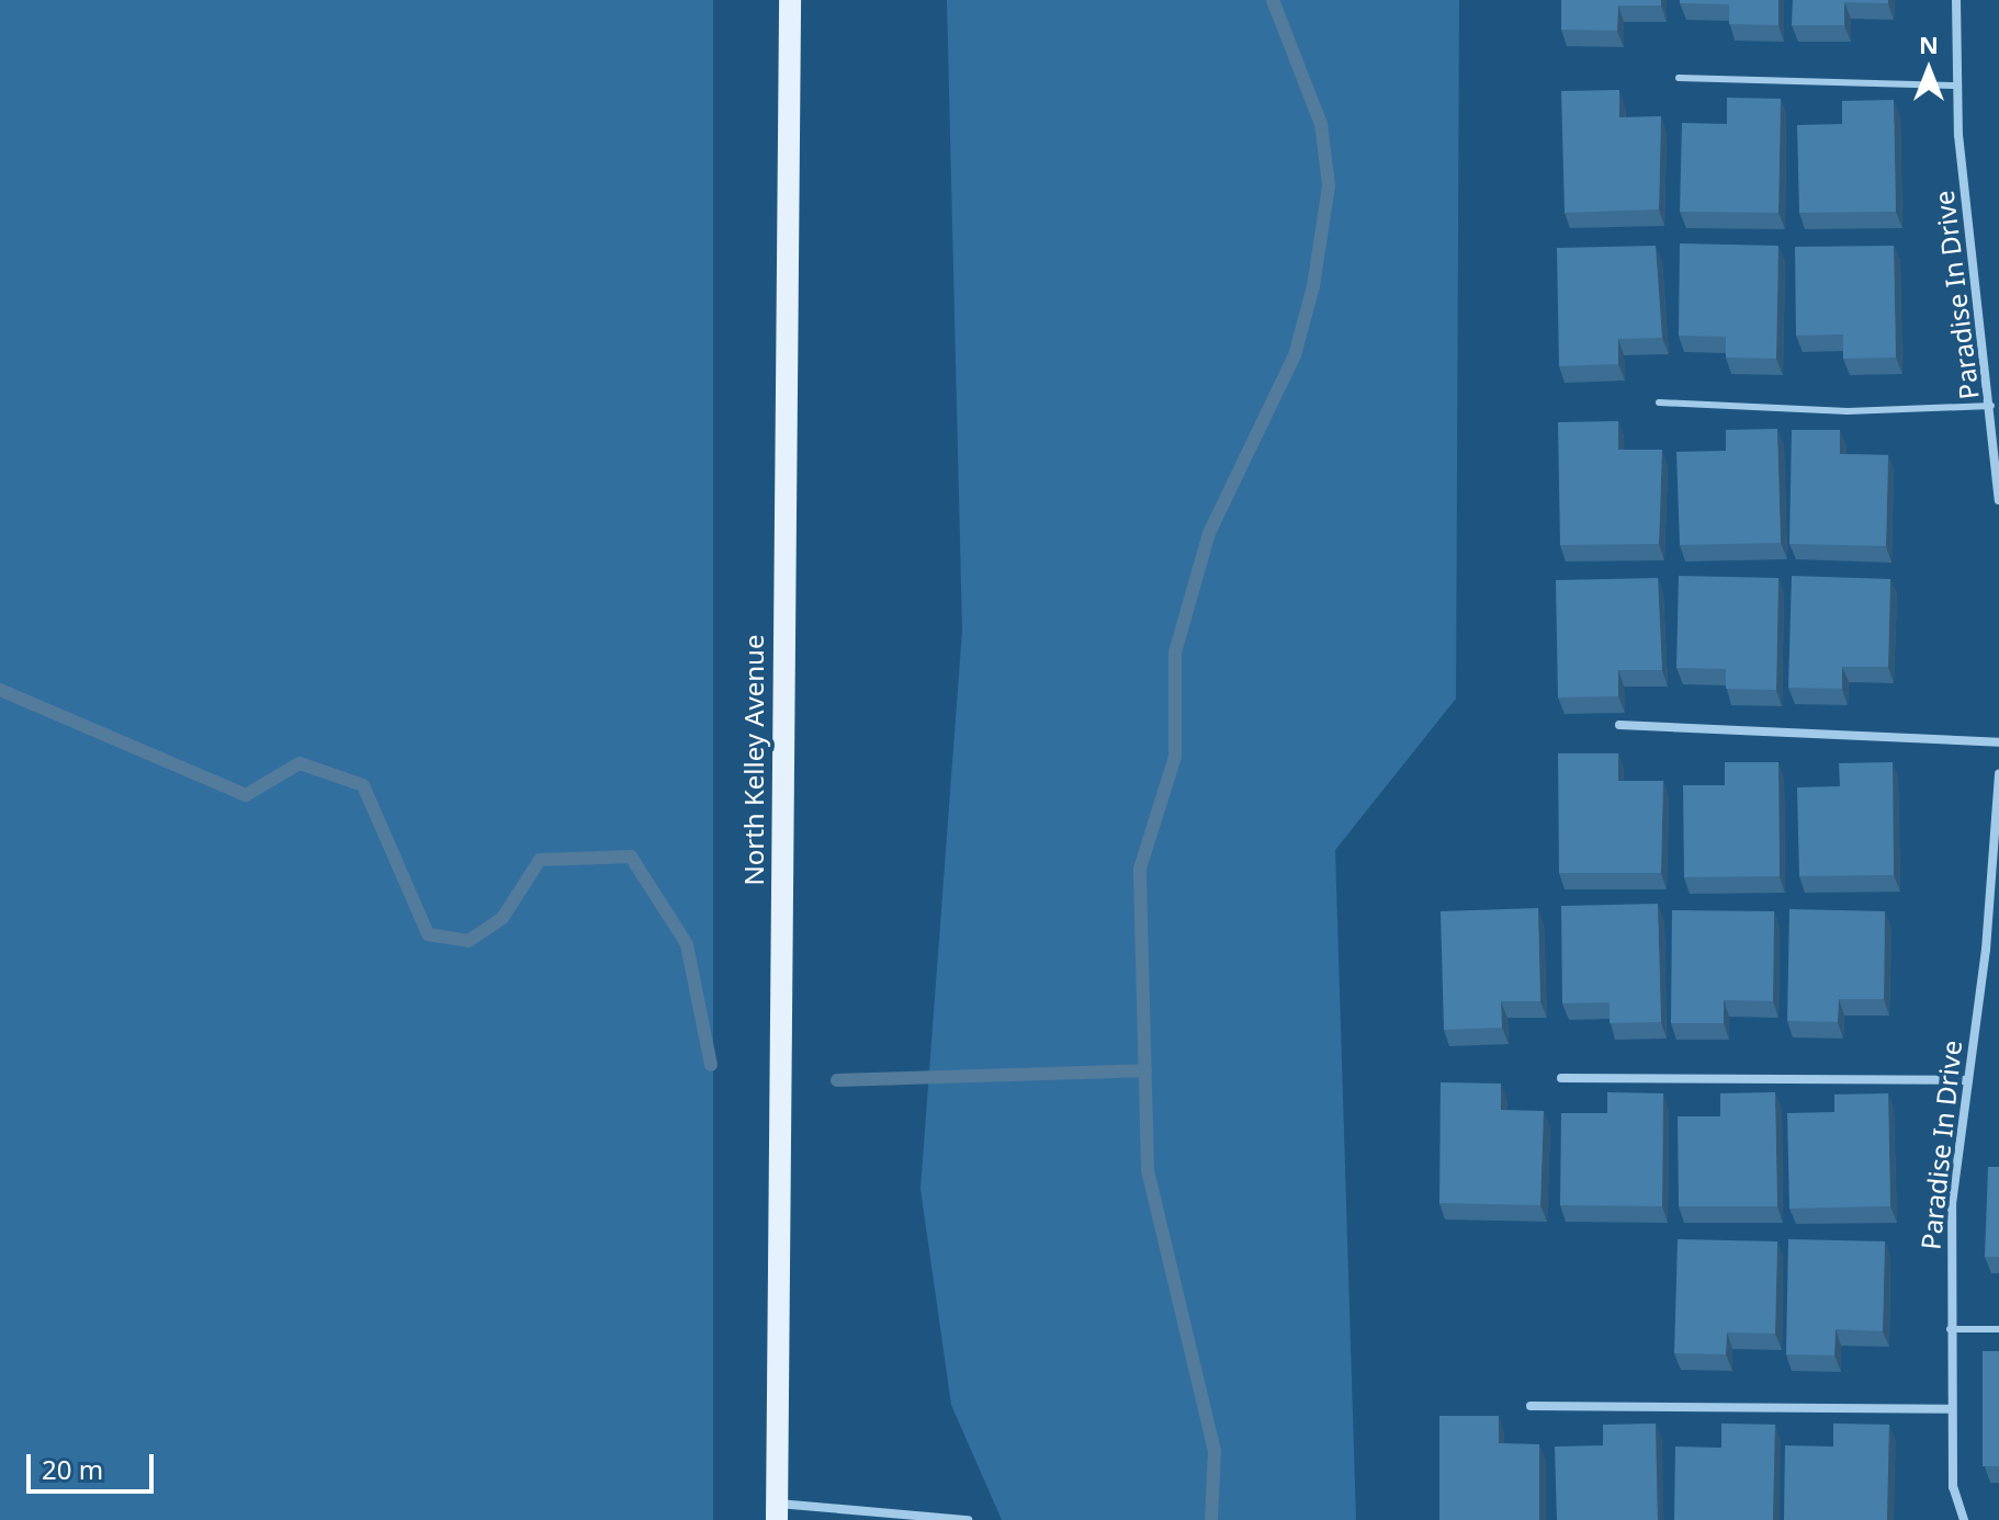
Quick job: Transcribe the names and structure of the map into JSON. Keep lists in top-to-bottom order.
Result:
{
  "streets": {
    "main road": ["North Kelley Avenue"],
    "street": ["Paradise In Drive"]
  },
  "scale_bar": "20 m",
  "north": "top"
}
